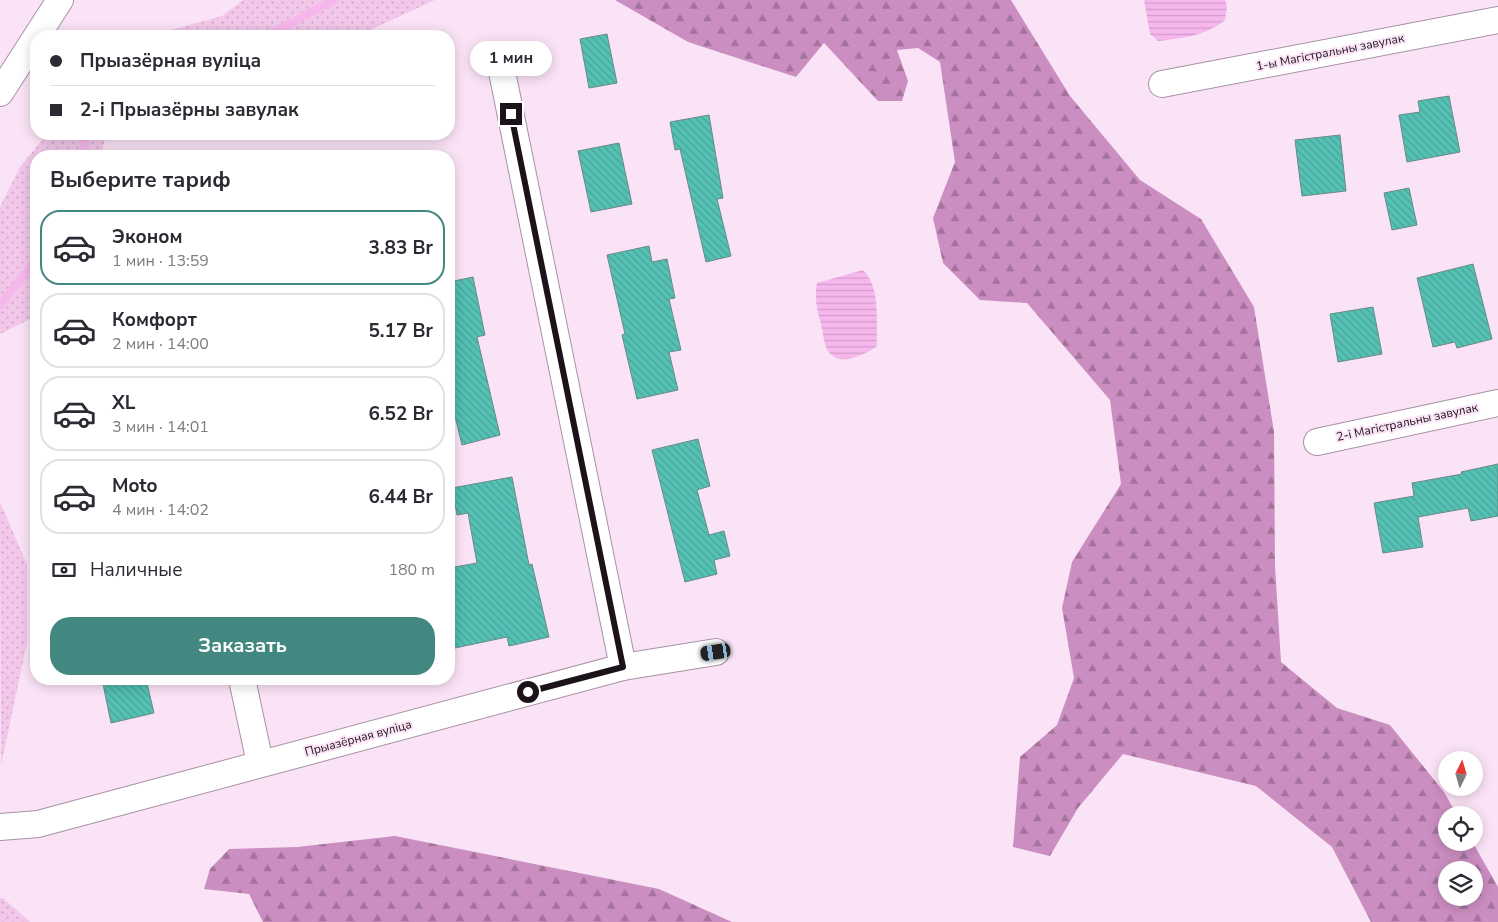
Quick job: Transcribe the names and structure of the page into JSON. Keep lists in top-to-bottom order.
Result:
{
  "streets": {
    "street": ["1-ы Магістральны завулак", "2-і Магістральны завулак", "Прыазёрная вуліца"]
  },
  "north": "top",
  "page": {
    "banner": ["Прыазёрная вуліца", "2-і Прыазёрны завулак"],
    "bubble": "1 мин",
    "heading": "Выберите тариф",
    "list": [
      {
        "name": "Эконом",
        "note": "1 мин · 13:59",
        "value": "3.83 Br"
      },
      {
        "name": "Комфорт",
        "note": "2 мин · 14:00",
        "value": "5.17 Br"
      },
      {
        "name": "XL",
        "note": "3 мин · 14:01",
        "value": "6.52 Br"
      },
      {
        "name": "Moto",
        "note": "4 мин · 14:02",
        "value": "6.44 Br"
      }
    ],
    "pay": ["Наличные", "180 m"],
    "buttons": "Заказать"
  }
}
